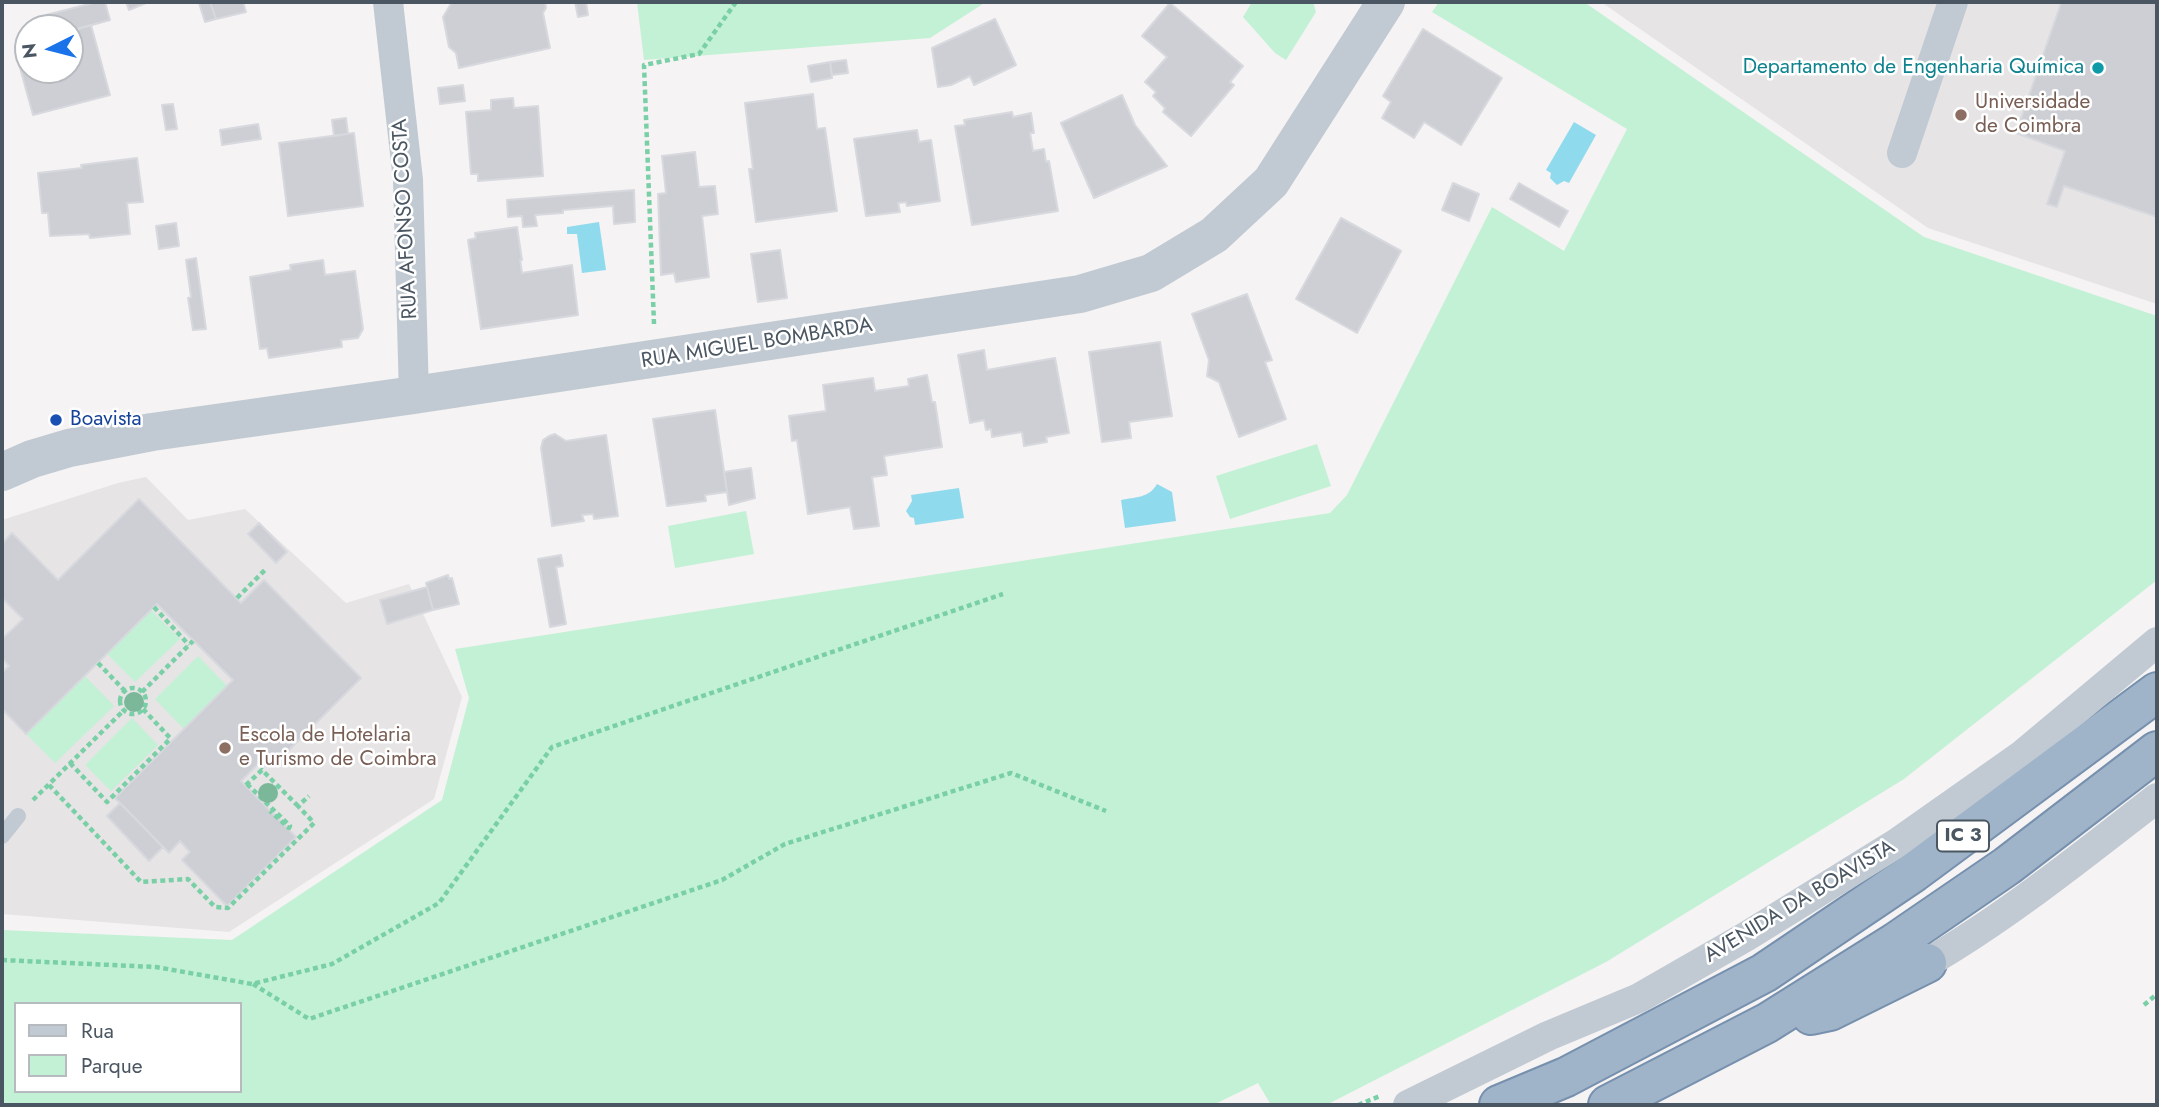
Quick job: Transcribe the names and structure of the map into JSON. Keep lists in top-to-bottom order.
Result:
{
  "streets": {
    "highway": ["IC 3", "AVENIDA DA BOAVISTA"],
    "street": ["RUA AFONSO COSTA", "RUA MIGUEL BOMBARDA"]
  },
  "crossings": [
    ["RUA AFONSO COSTA", "RUA MIGUEL BOMBARDA"]
  ],
  "places": [
    "Departamento de Engenharia Química",
    "Universidade de Coimbra",
    "Boavista",
    "Escola de Hotelaria e Turismo de Coimbra"
  ],
  "legend": ["Rua", "Parque"],
  "north": "left"
}
